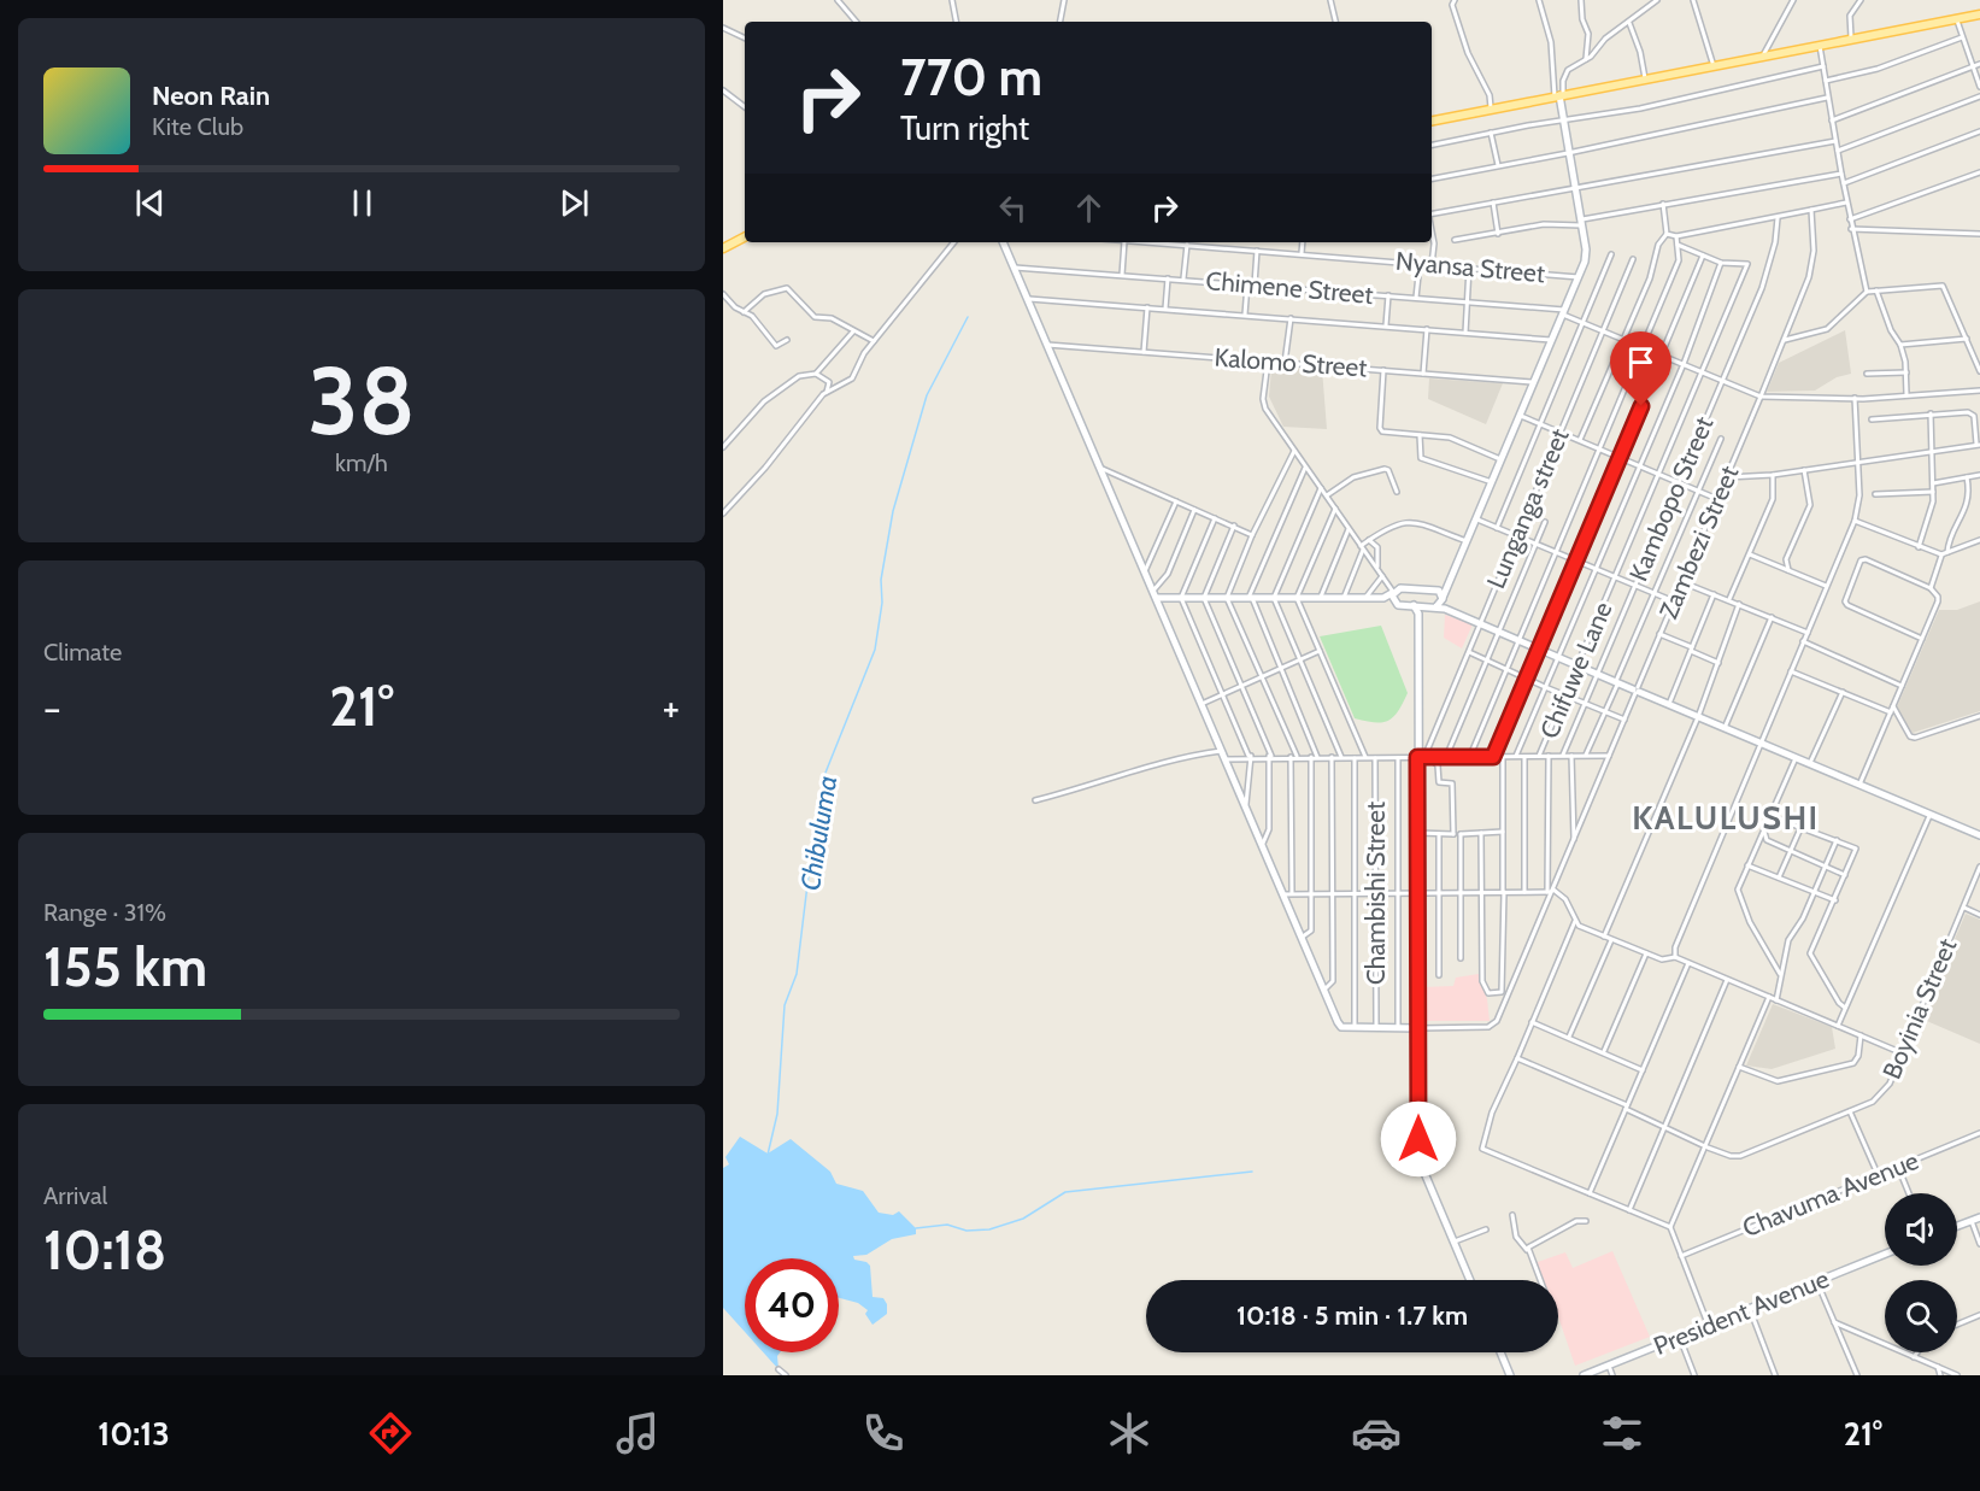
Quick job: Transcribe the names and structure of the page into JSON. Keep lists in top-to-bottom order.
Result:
{
  "streets": {
    "street": [
      "Nyansa Street",
      "Chimene Street",
      "Kalomo Street",
      "Kambopo Street",
      "Lunganga street",
      "Zambezi Street",
      "Chifuwe Lane",
      "Chambishi Street",
      "Boyinia Street",
      "Chavuma Avenue",
      "President Avenue"
    ]
  },
  "districts": ["KALULUSHI"],
  "water": ["Chibuluma"],
  "page": {
    "turn": ["770 m", "Turn right"],
    "song": ["Neon Rain", "Kite Club"],
    "tile": [
      ["38", "km/h"],
      "Climate",
      ["Range · 31%", "155 km"],
      ["Arrival", "10:18"]
    ],
    "heat": ["−", "21°", "+"],
    "limit": "40",
    "trip": "10:18 · 5 min · 1.7 km",
    "tabs": ["10:13", "21°"]
  }
}
